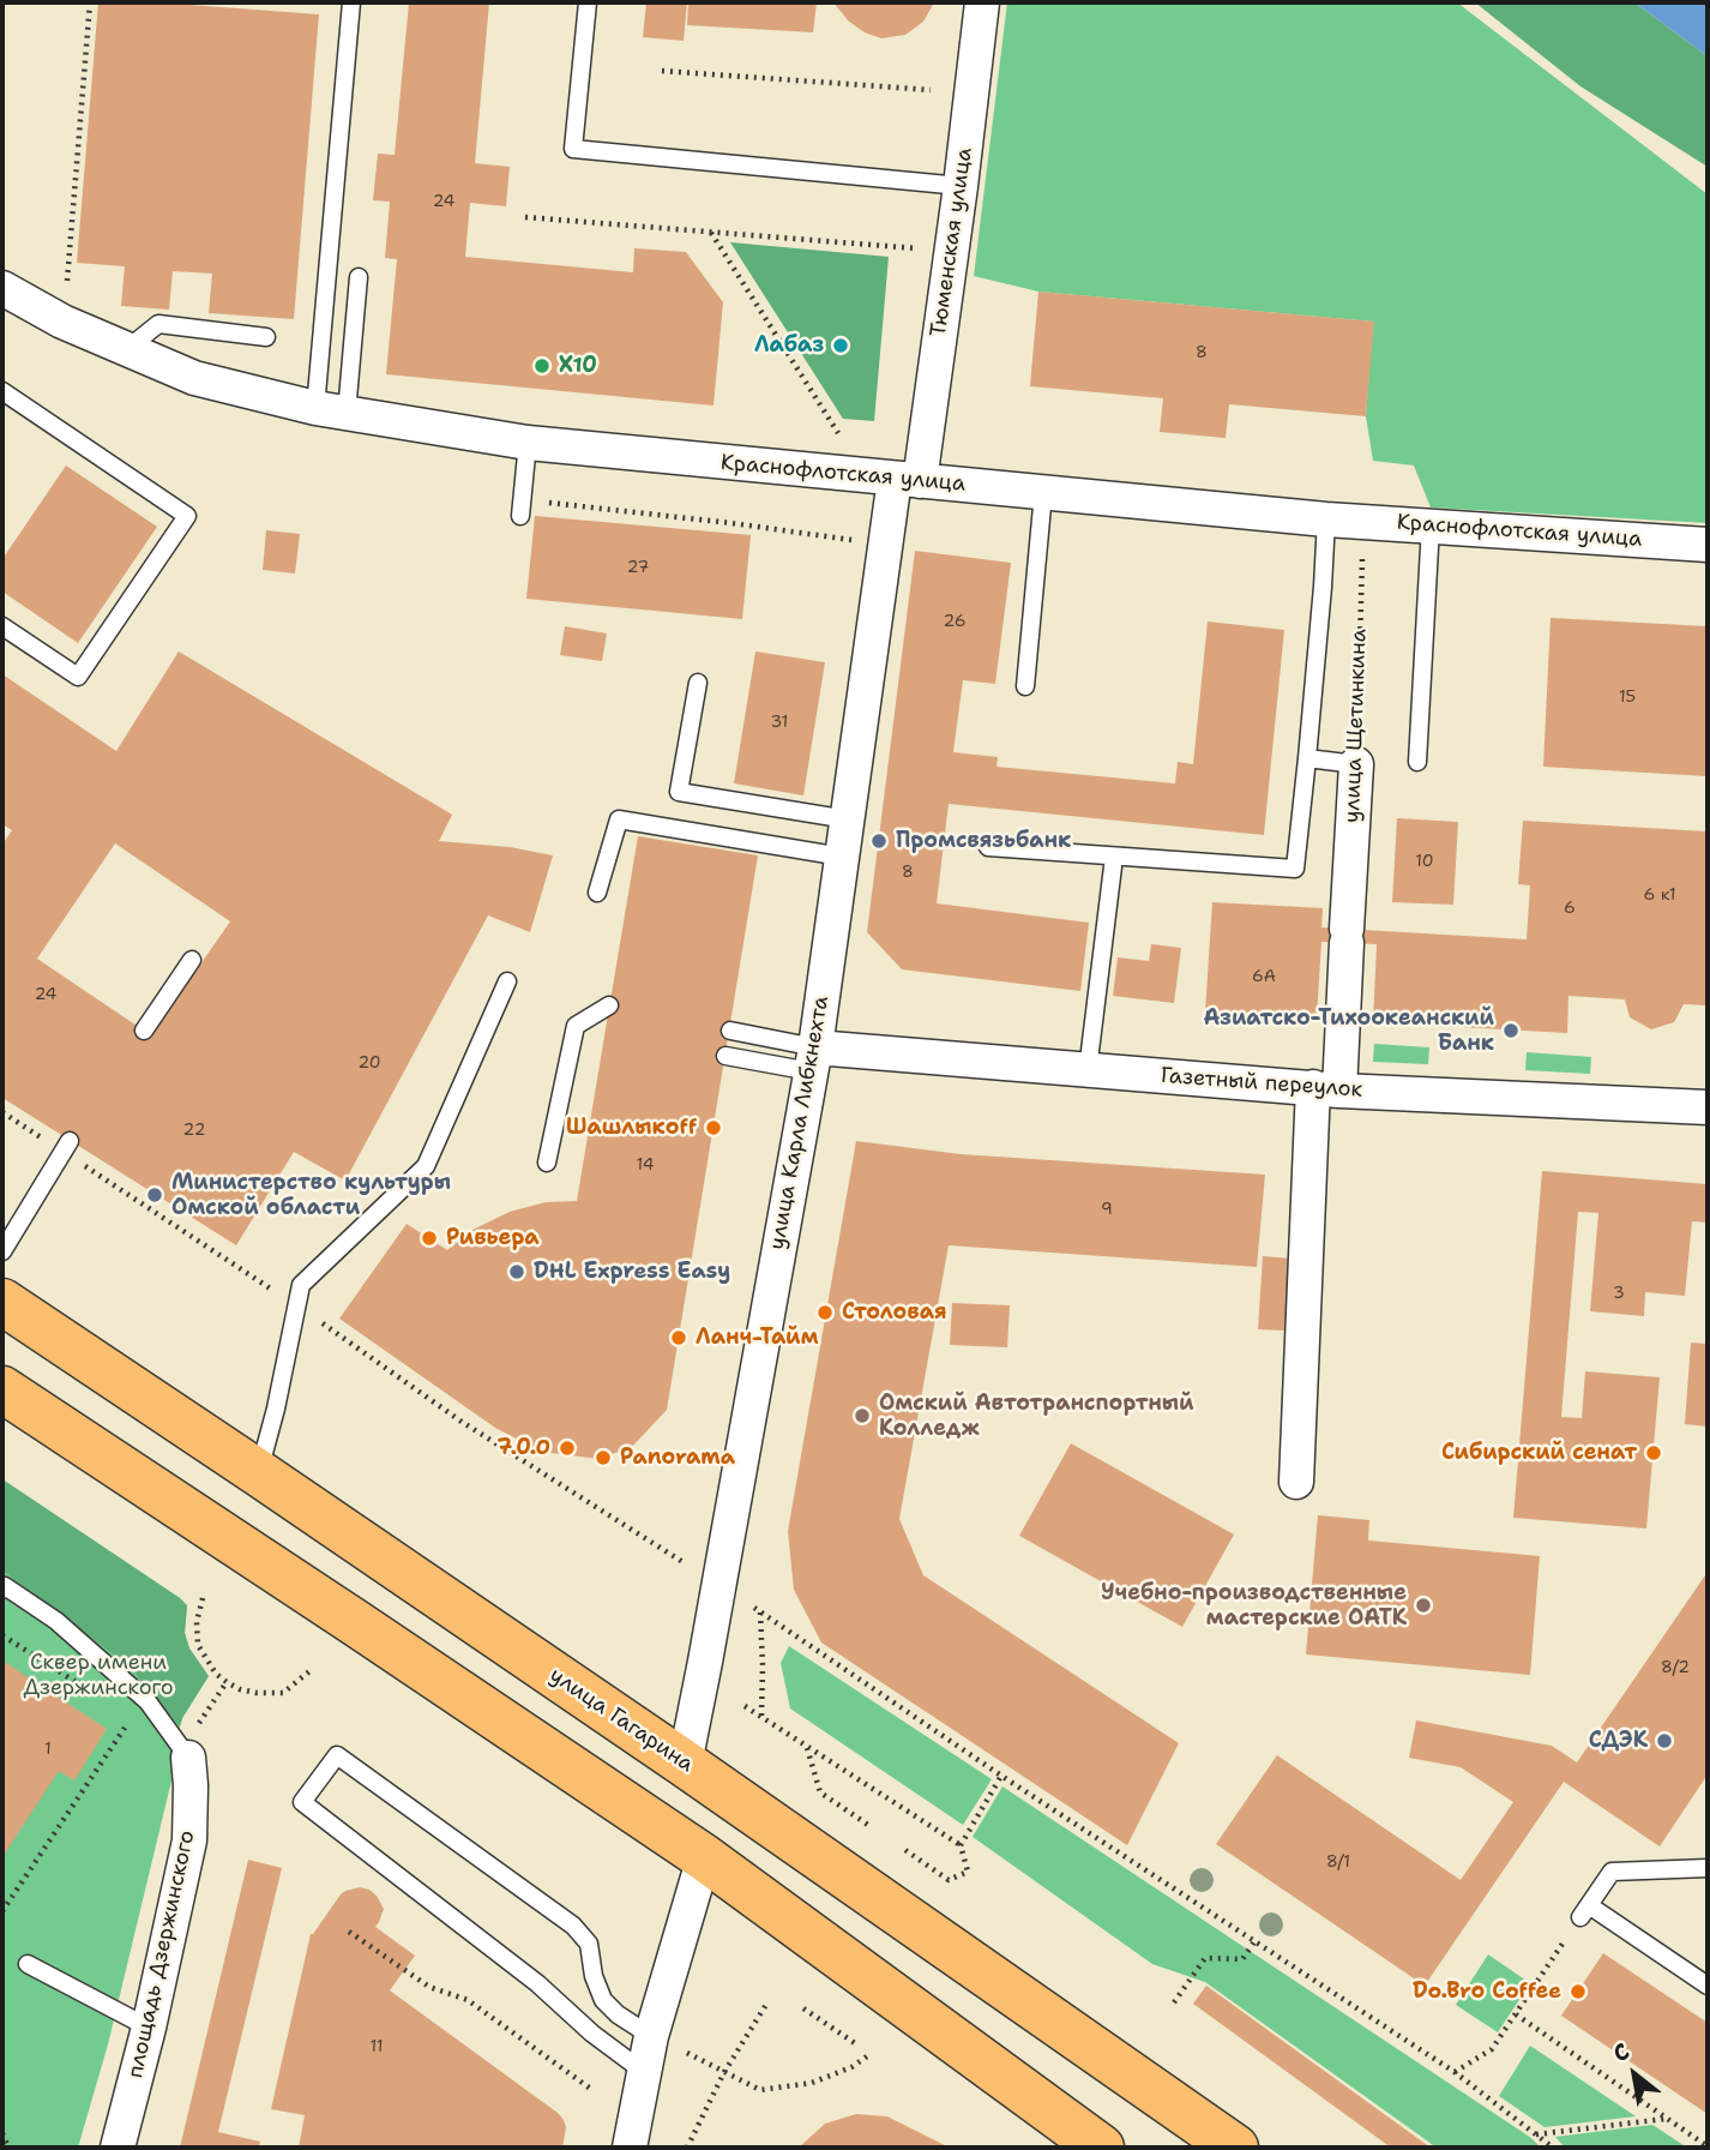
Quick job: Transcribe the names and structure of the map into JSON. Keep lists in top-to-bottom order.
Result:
{
  "streets": {
    "main road": ["улица Гагарина"],
    "street": [
      "Тюменская улица",
      "Краснофлотская улица",
      "улица Щетинкина",
      "Газетный переулок",
      "улица Карла Либкнехта",
      "площадь Дзержинского"
    ]
  },
  "crossings": [
    ["Тюменская улица", "Краснофлотская улица"],
    ["Тюменская улица", "улица Карла Либкнехта"],
    ["Краснофлотская улица", "улица Щетинкина"],
    ["Краснофлотская улица", "улица Карла Либкнехта"],
    ["улица Щетинкина", "Газетный переулок"],
    ["Газетный переулок", "улица Карла Либкнехта"],
    ["улица Карла Либкнехта", "улица Гагарина"]
  ],
  "parks": ["Сквер имени Дзержинского"],
  "places": [
    "Лабаз",
    "Х10",
    "Промсвязьбанк",
    "Азиатско-Тихоокеанский Банк",
    "Шашлыкoff",
    "Министерство культуры Омской области",
    "Ривьера",
    "DHL Express Easy",
    "Столовая",
    "Ланч-Тайм",
    "Омский Автотранспортный Колледж",
    "7.0.0",
    "Сибирский сенат",
    "Panorama",
    "Учебно-производственные мастерские ОАТК",
    "СДЭК",
    "Do.Bro Coffee"
  ],
  "house_numbers": [
    "24",
    "8",
    "27",
    "26",
    "15",
    "31",
    "10",
    "8",
    "6 к1",
    "6",
    "6А",
    "24",
    "20",
    "22",
    "14",
    "9",
    "3",
    "8/2",
    "1",
    "8/1",
    "11"
  ],
  "north": "top left"
}
